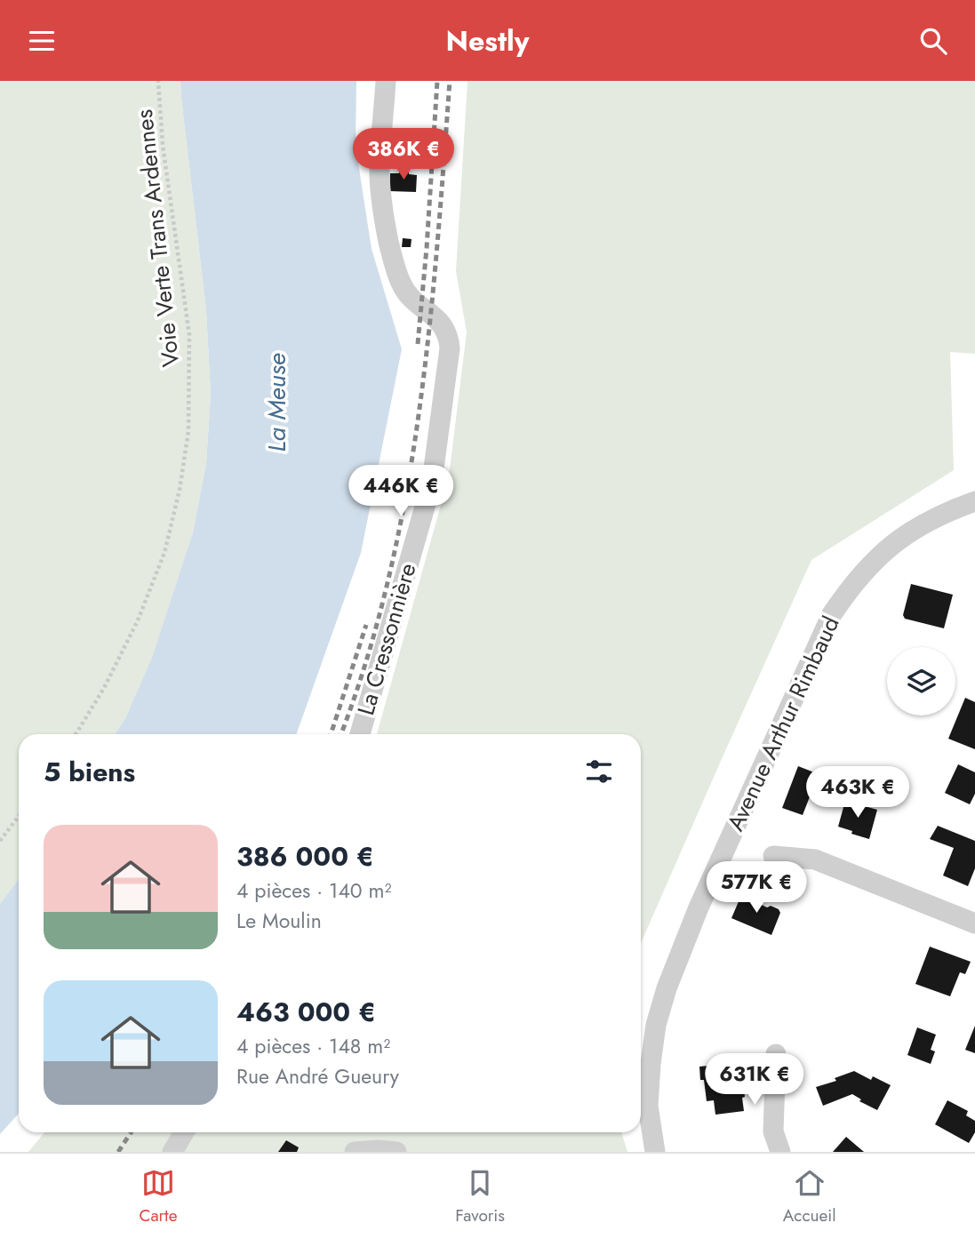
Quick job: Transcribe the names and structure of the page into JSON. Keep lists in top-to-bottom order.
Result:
{
  "streets": {
    "street": ["La Cressonnière", "Avenue Arthur Rimbaud"],
    "path": ["Voie Verte Trans Ardennes"]
  },
  "water": ["La Meuse"],
  "page": {
    "header": "Nestly",
    "price": [
      "386K €",
      "446K €",
      "463K €",
      "577K €",
      "631K €"
    ],
    "heading": "5 biens",
    "list": [
      {
        "name": "386 000 €",
        "note": "4 pièces · 140 m² · Le Moulin"
      },
      {
        "name": "463 000 €",
        "note": "4 pièces · 148 m² · Rue André Gueury"
      }
    ],
    "tabs": ["Carte", "Favoris", "Accueil"]
  }
}
